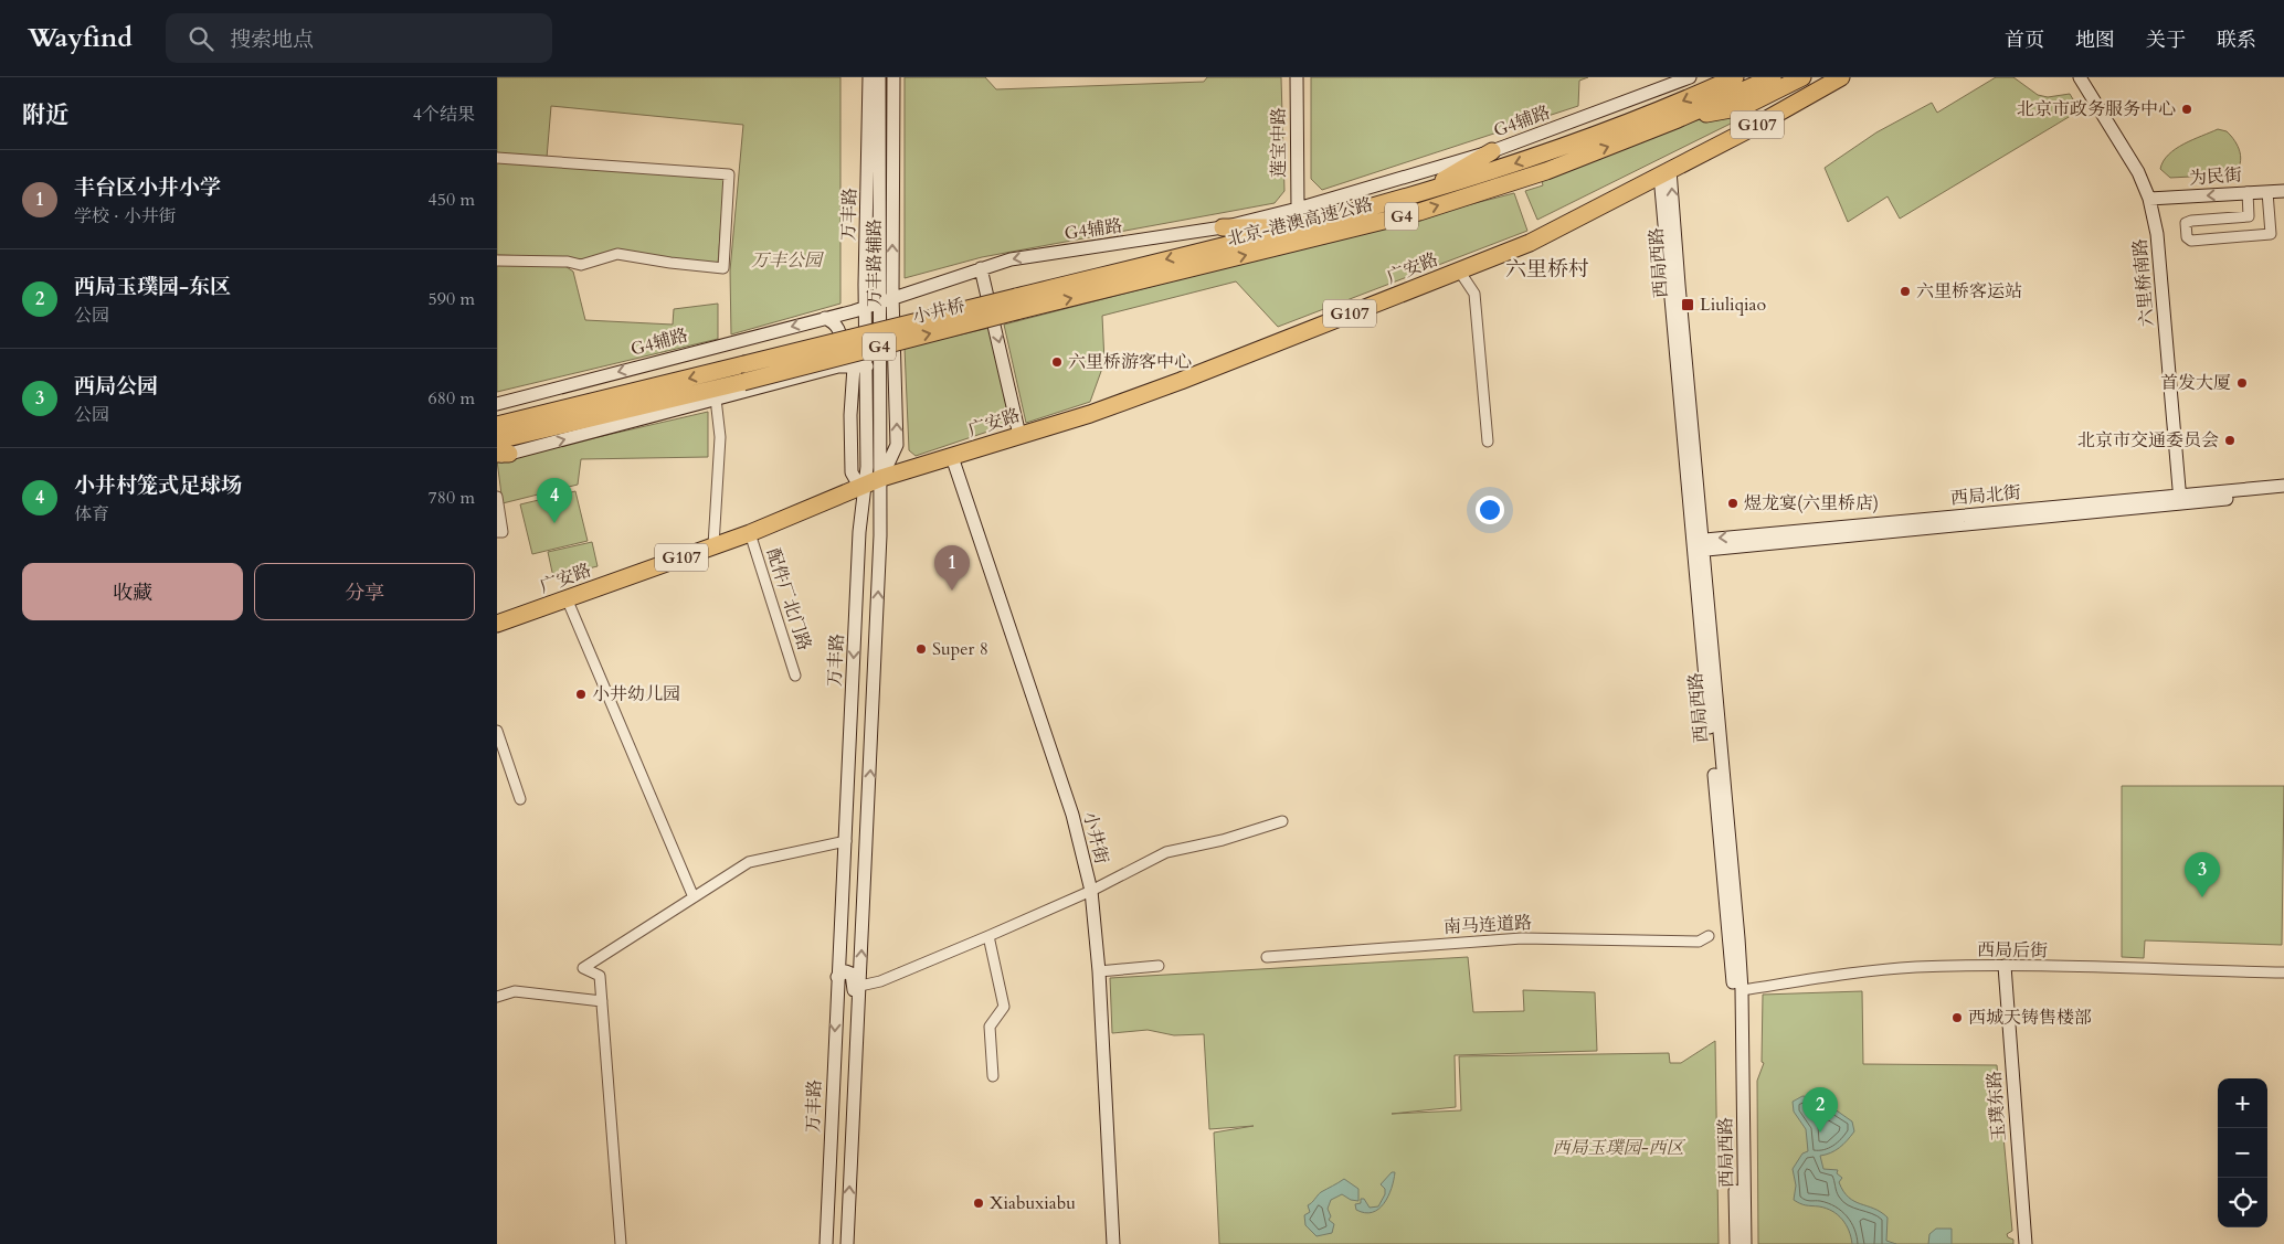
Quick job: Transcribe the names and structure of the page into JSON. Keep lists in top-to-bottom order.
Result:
{
  "streets": {
    "highway": [
      "G107",
      "G4",
      "北京-港澳高速公路",
      "广安路",
      "小井桥"
    ],
    "street": [
      "G4辅路",
      "莲宝中路",
      "为民街",
      "万丰路",
      "万丰路辅路",
      "西局西路",
      "六里桥南路",
      "西局北街",
      "配件厂北门路",
      "小井街",
      "南马连道路",
      "西局后街",
      "玉璞东路"
    ]
  },
  "crossings": [
    ["G4辅路", "莲宝中路"],
    ["G4辅路", "万丰路"],
    ["G4辅路", "万丰路辅路"],
    ["G107", "万丰路"],
    ["G107", "万丰路辅路"],
    ["G107", "广安路"],
    ["为民街", "六里桥南路"],
    ["万丰路", "万丰路辅路"],
    ["万丰路", "广安路"],
    ["G4", "北京-港澳高速公路"],
    ["G4", "小井桥"],
    ["北京-港澳高速公路", "小井桥"],
    ["万丰路辅路", "广安路"],
    ["西局西路", "广安路"],
    ["西局西路", "西局北街"],
    ["西局西路", "西局后街"],
    ["广安路", "配件厂北门路"],
    ["广安路", "小井街"],
    ["六里桥南路", "西局北街"],
    ["西局后街", "玉璞东路"]
  ],
  "one_way": ["为民街", "万丰路辅路"],
  "districts": ["六里桥村"],
  "parks": ["万丰公园", "西局玉璞园-西区"],
  "places": {
    "other": [
      "北京市政务服务中心",
      "六里桥客运站",
      "六里桥游客中心",
      "首发大厦",
      "北京市交通委员会",
      "煜龙宴(六里桥店)",
      "Super 8",
      "小井幼儿园",
      "西城天铸售楼部",
      "Xiabuxiabu"
    ],
    "transit": ["Liuliqiao"]
  },
  "page": {
    "header": "Wayfind",
    "search": "搜索地点",
    "nav": [
      "首页",
      "地图",
      "关于",
      "联系"
    ],
    "heading": ["附近", "4个结果"],
    "list": [
      {
        "mark": "1",
        "name": "丰台区小井小学",
        "note": "学校 · 小井街",
        "value": "450 m"
      },
      {
        "mark": "2",
        "name": "西局玉璞园-东区",
        "note": "公园",
        "value": "590 m"
      },
      {
        "mark": "3",
        "name": "西局公园",
        "note": "公园",
        "value": "680 m"
      },
      {
        "mark": "4",
        "name": "小井村笼式足球场",
        "note": "体育",
        "value": "780 m"
      }
    ],
    "pins": [
      "4",
      "1",
      "3",
      "2"
    ],
    "buttons": ["收藏", "分享"],
    "map_buttons": ["+", "−"]
  }
}
